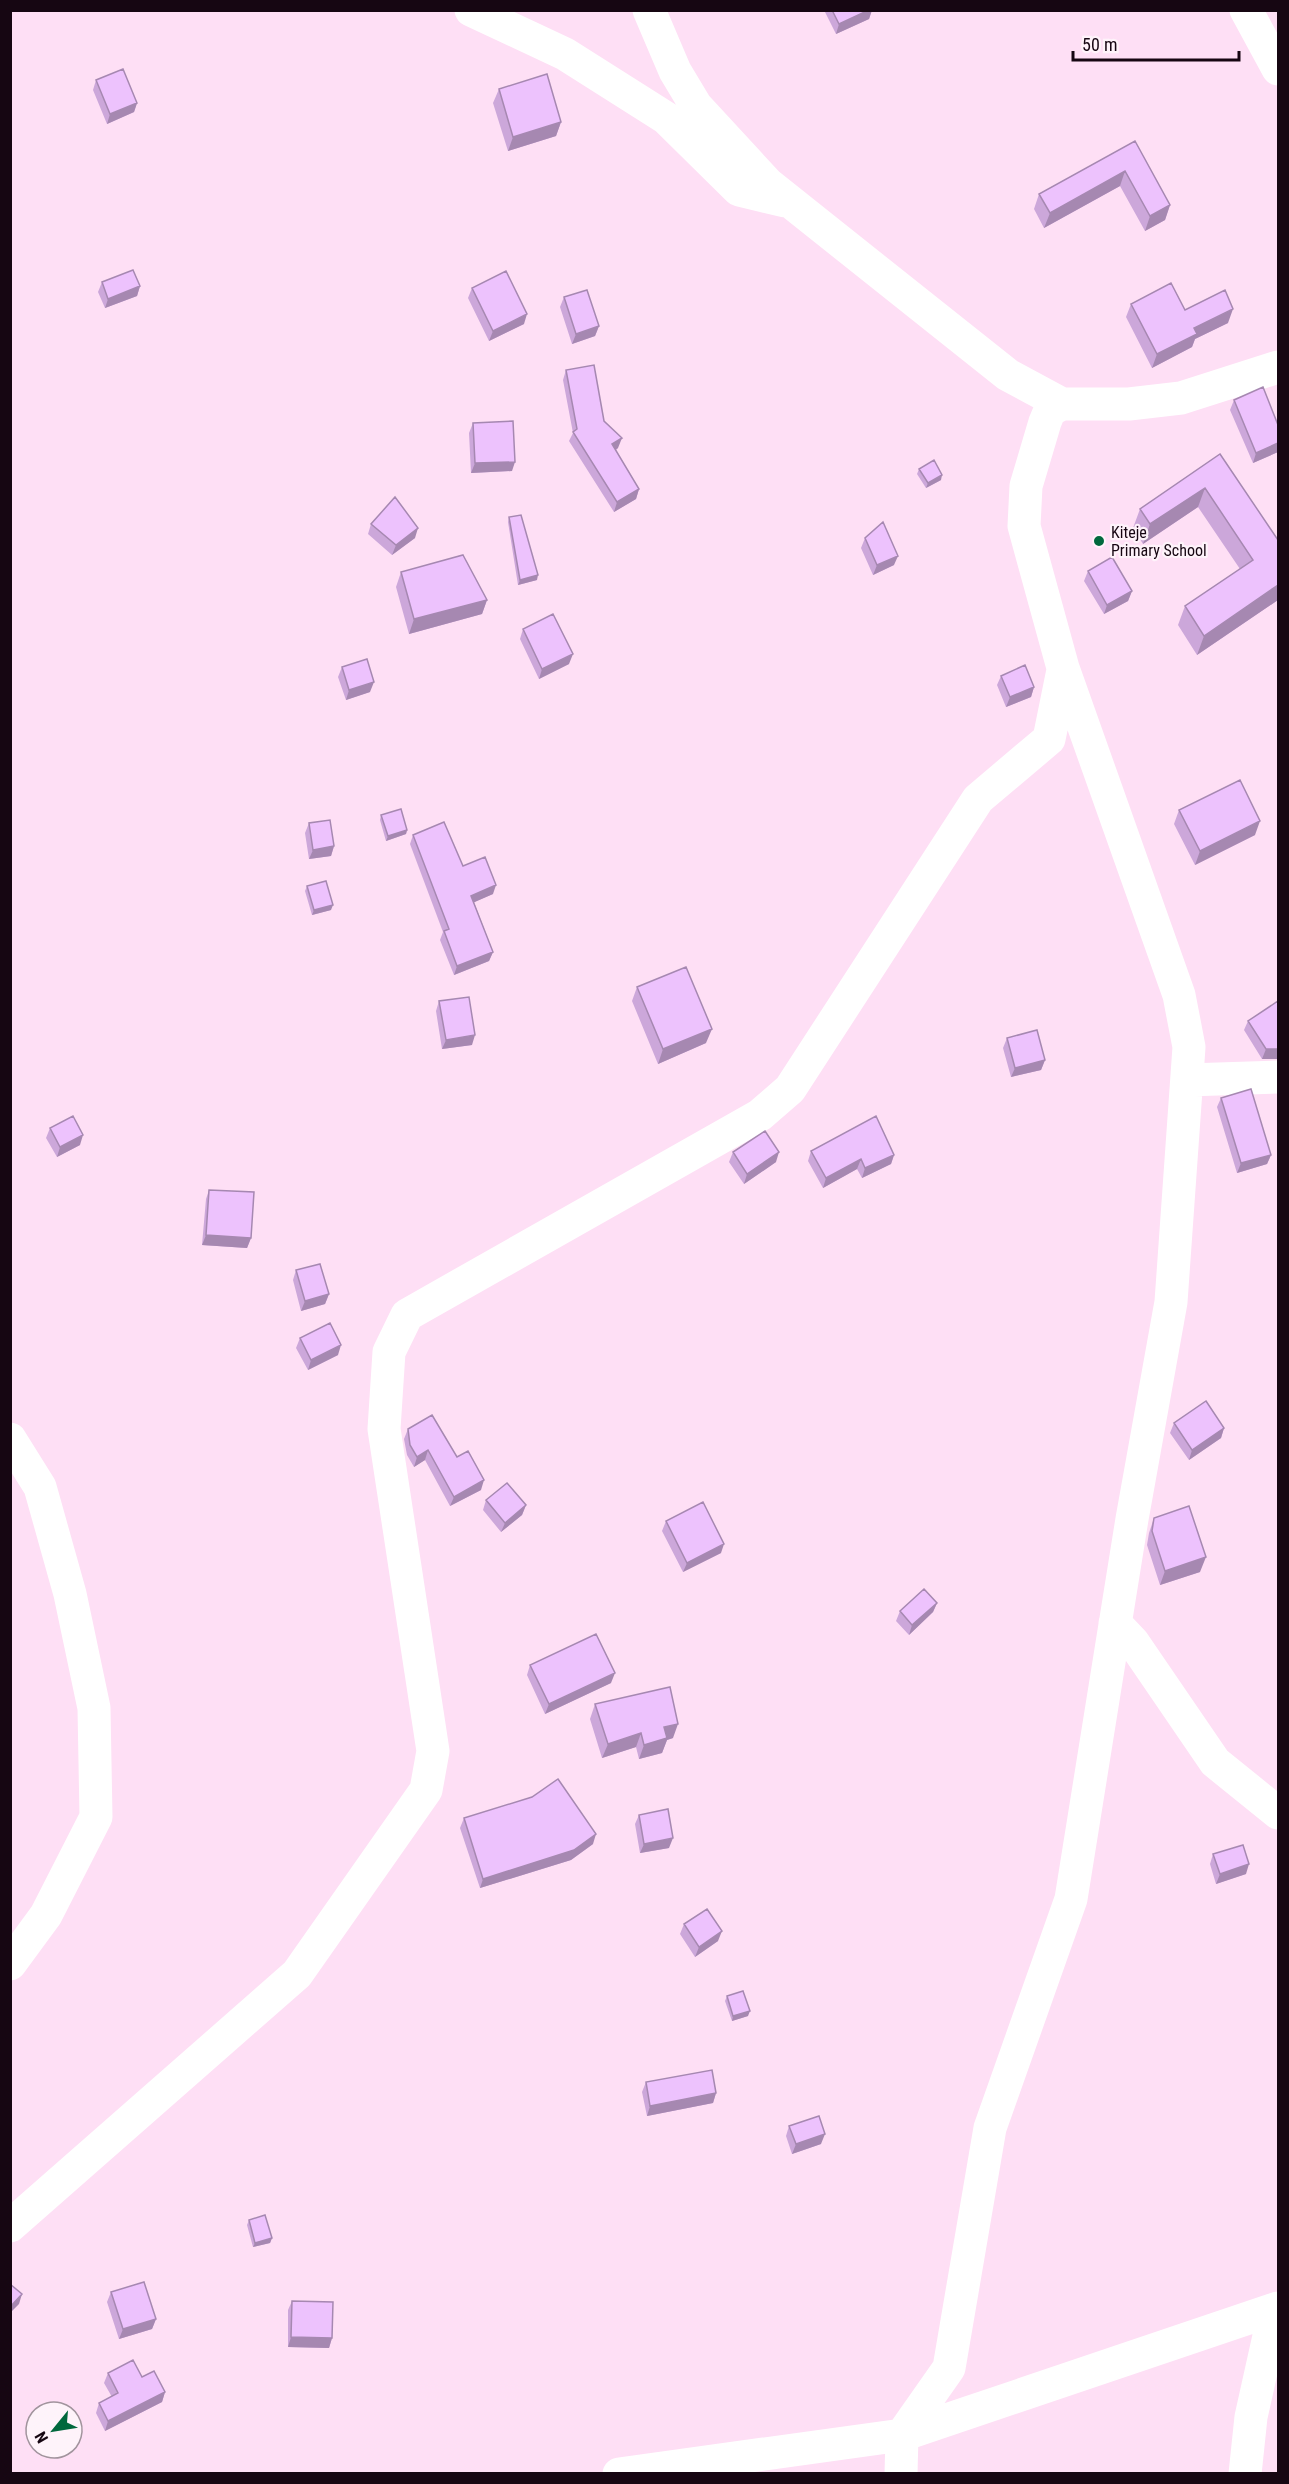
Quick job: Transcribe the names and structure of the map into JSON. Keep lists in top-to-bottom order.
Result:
{
  "places": ["Kiteje Primary School"],
  "scale_bar": "50 m",
  "north": "bottom left"
}
